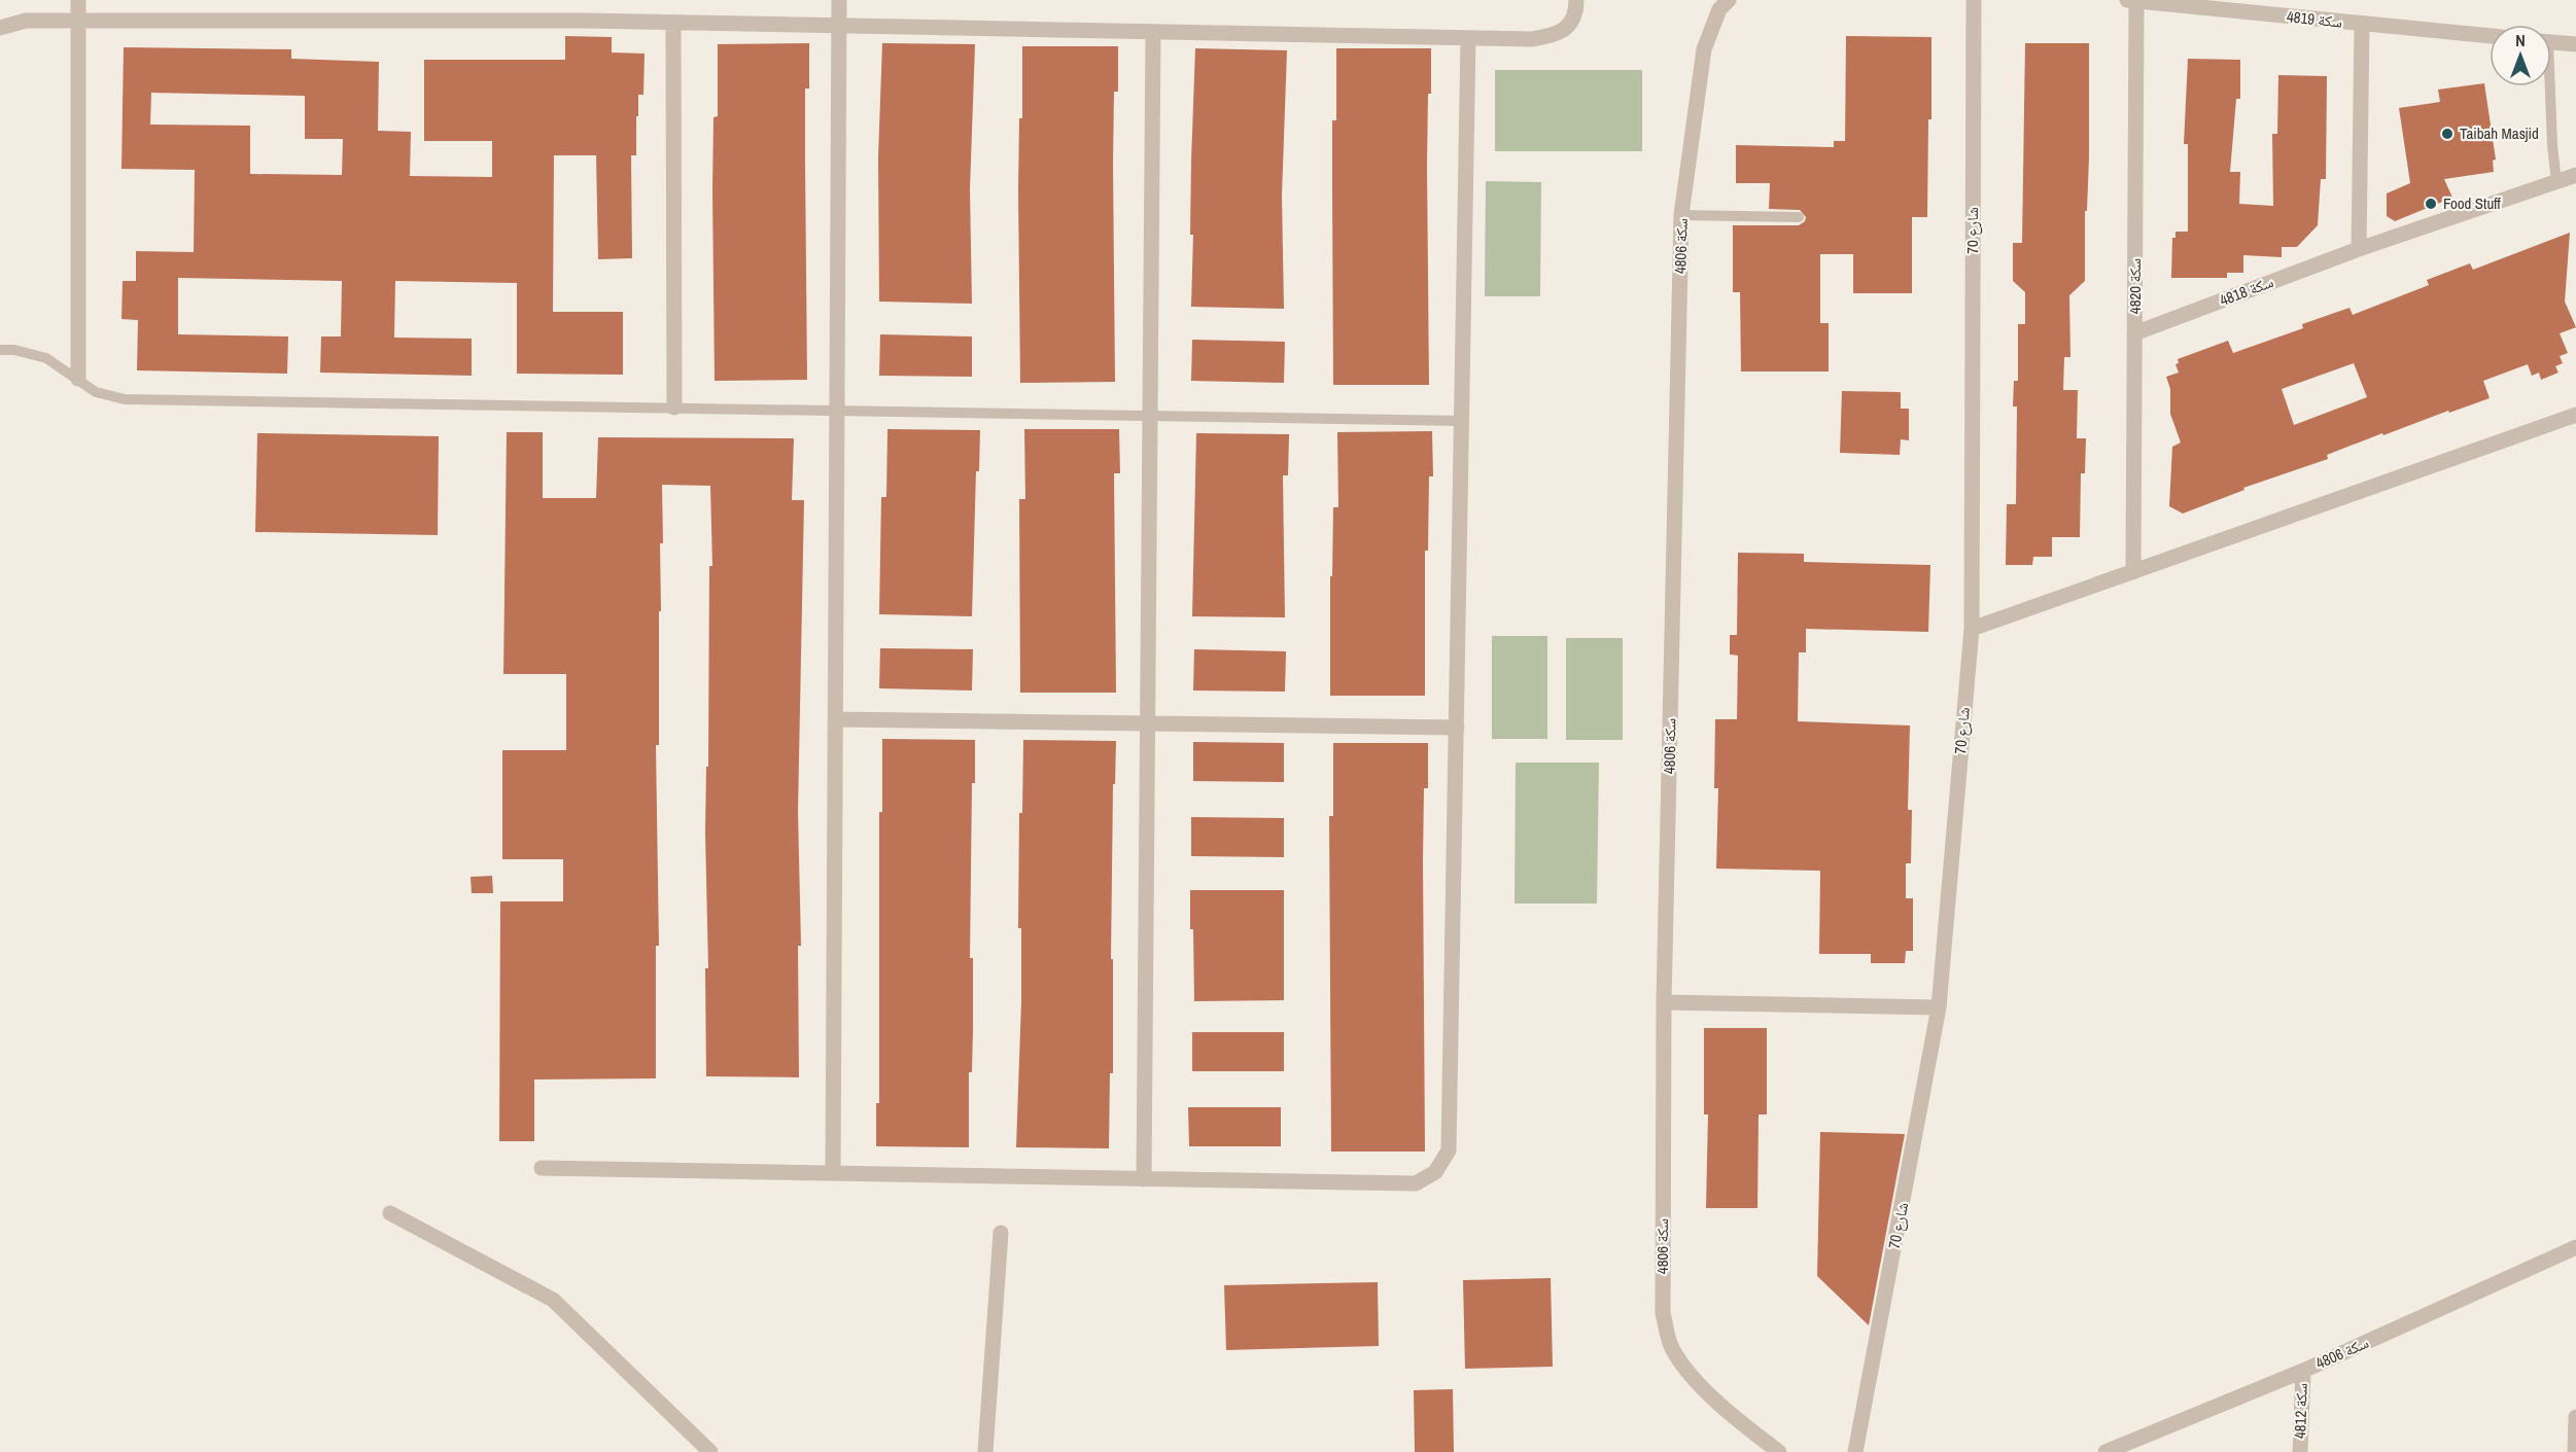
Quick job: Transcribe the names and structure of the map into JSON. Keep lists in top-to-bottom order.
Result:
{
  "streets": {
    "street": [
      "سكة 4819",
      "شارع 70",
      "سكة 4806",
      "سكة 4820",
      "سكة 4818",
      "سكة 4812"
    ]
  },
  "crossings": [
    ["سكة 4819", "سكة 4820"],
    ["سكة 4806", "سكة 4812"],
    ["سكة 4820", "سكة 4818"]
  ],
  "places": ["Taibah Masjid", "Food Stuff"],
  "north": "top"
}
